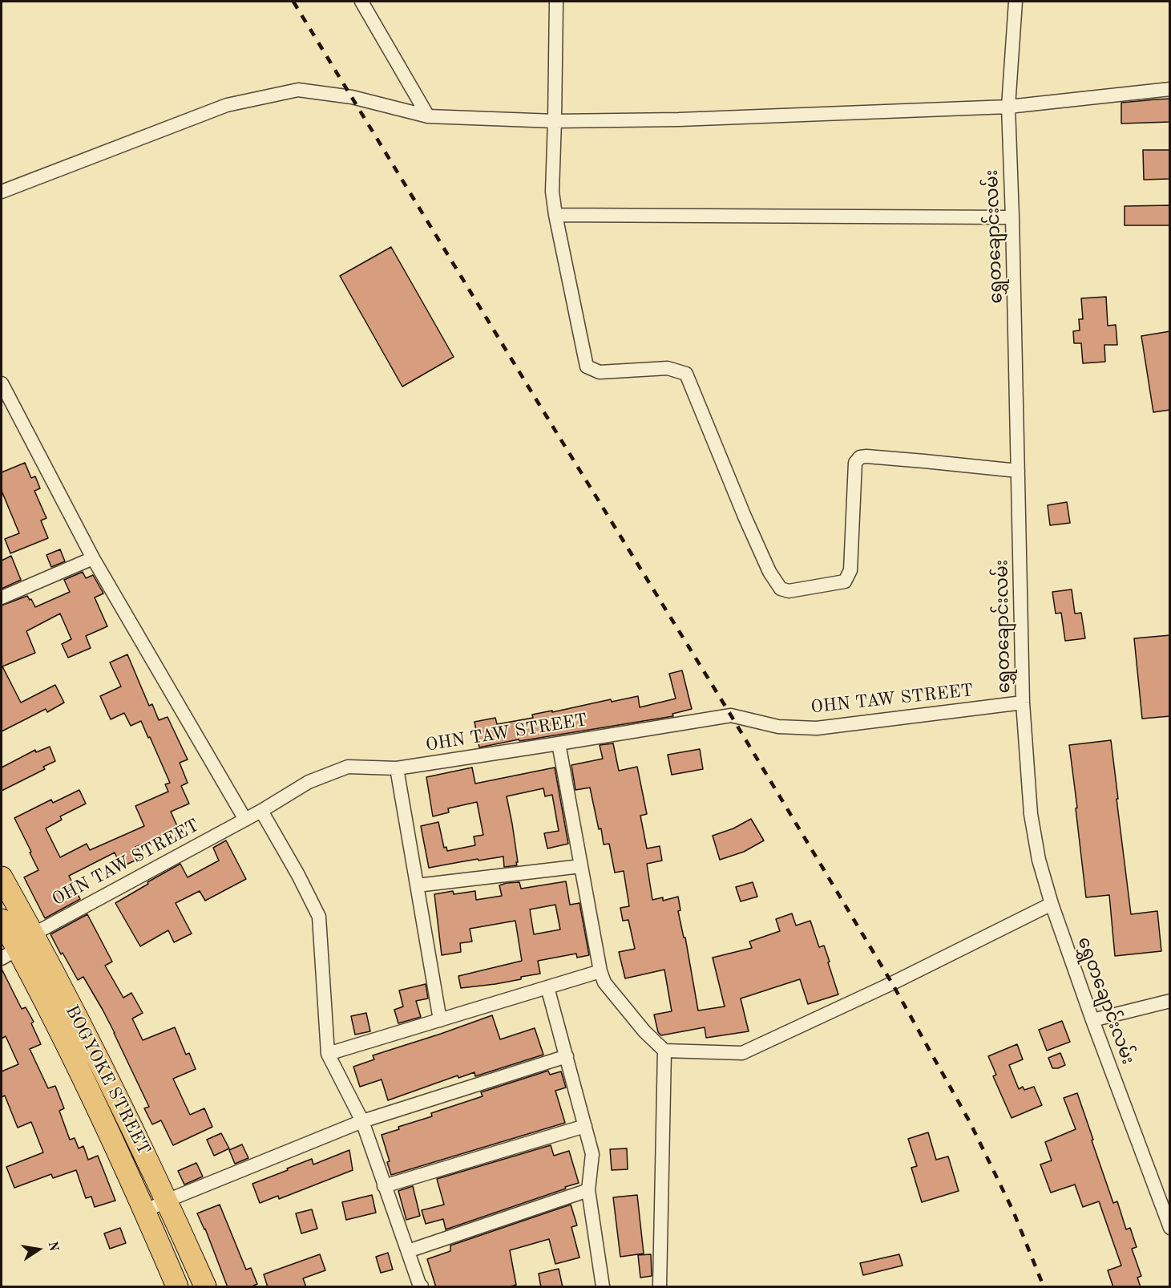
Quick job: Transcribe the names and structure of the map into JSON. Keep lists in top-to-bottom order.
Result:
{
  "streets": {
    "main road": ["BOGYOKE STREET"],
    "street": ["ရွှေတချောင်းလမ်း", "OHN TAW STREET"]
  },
  "crossings": [
    ["ရွှေတချောင်းလမ်း", "OHN TAW STREET"],
    ["OHN TAW STREET", "BOGYOKE STREET"]
  ],
  "north": "right"
}
